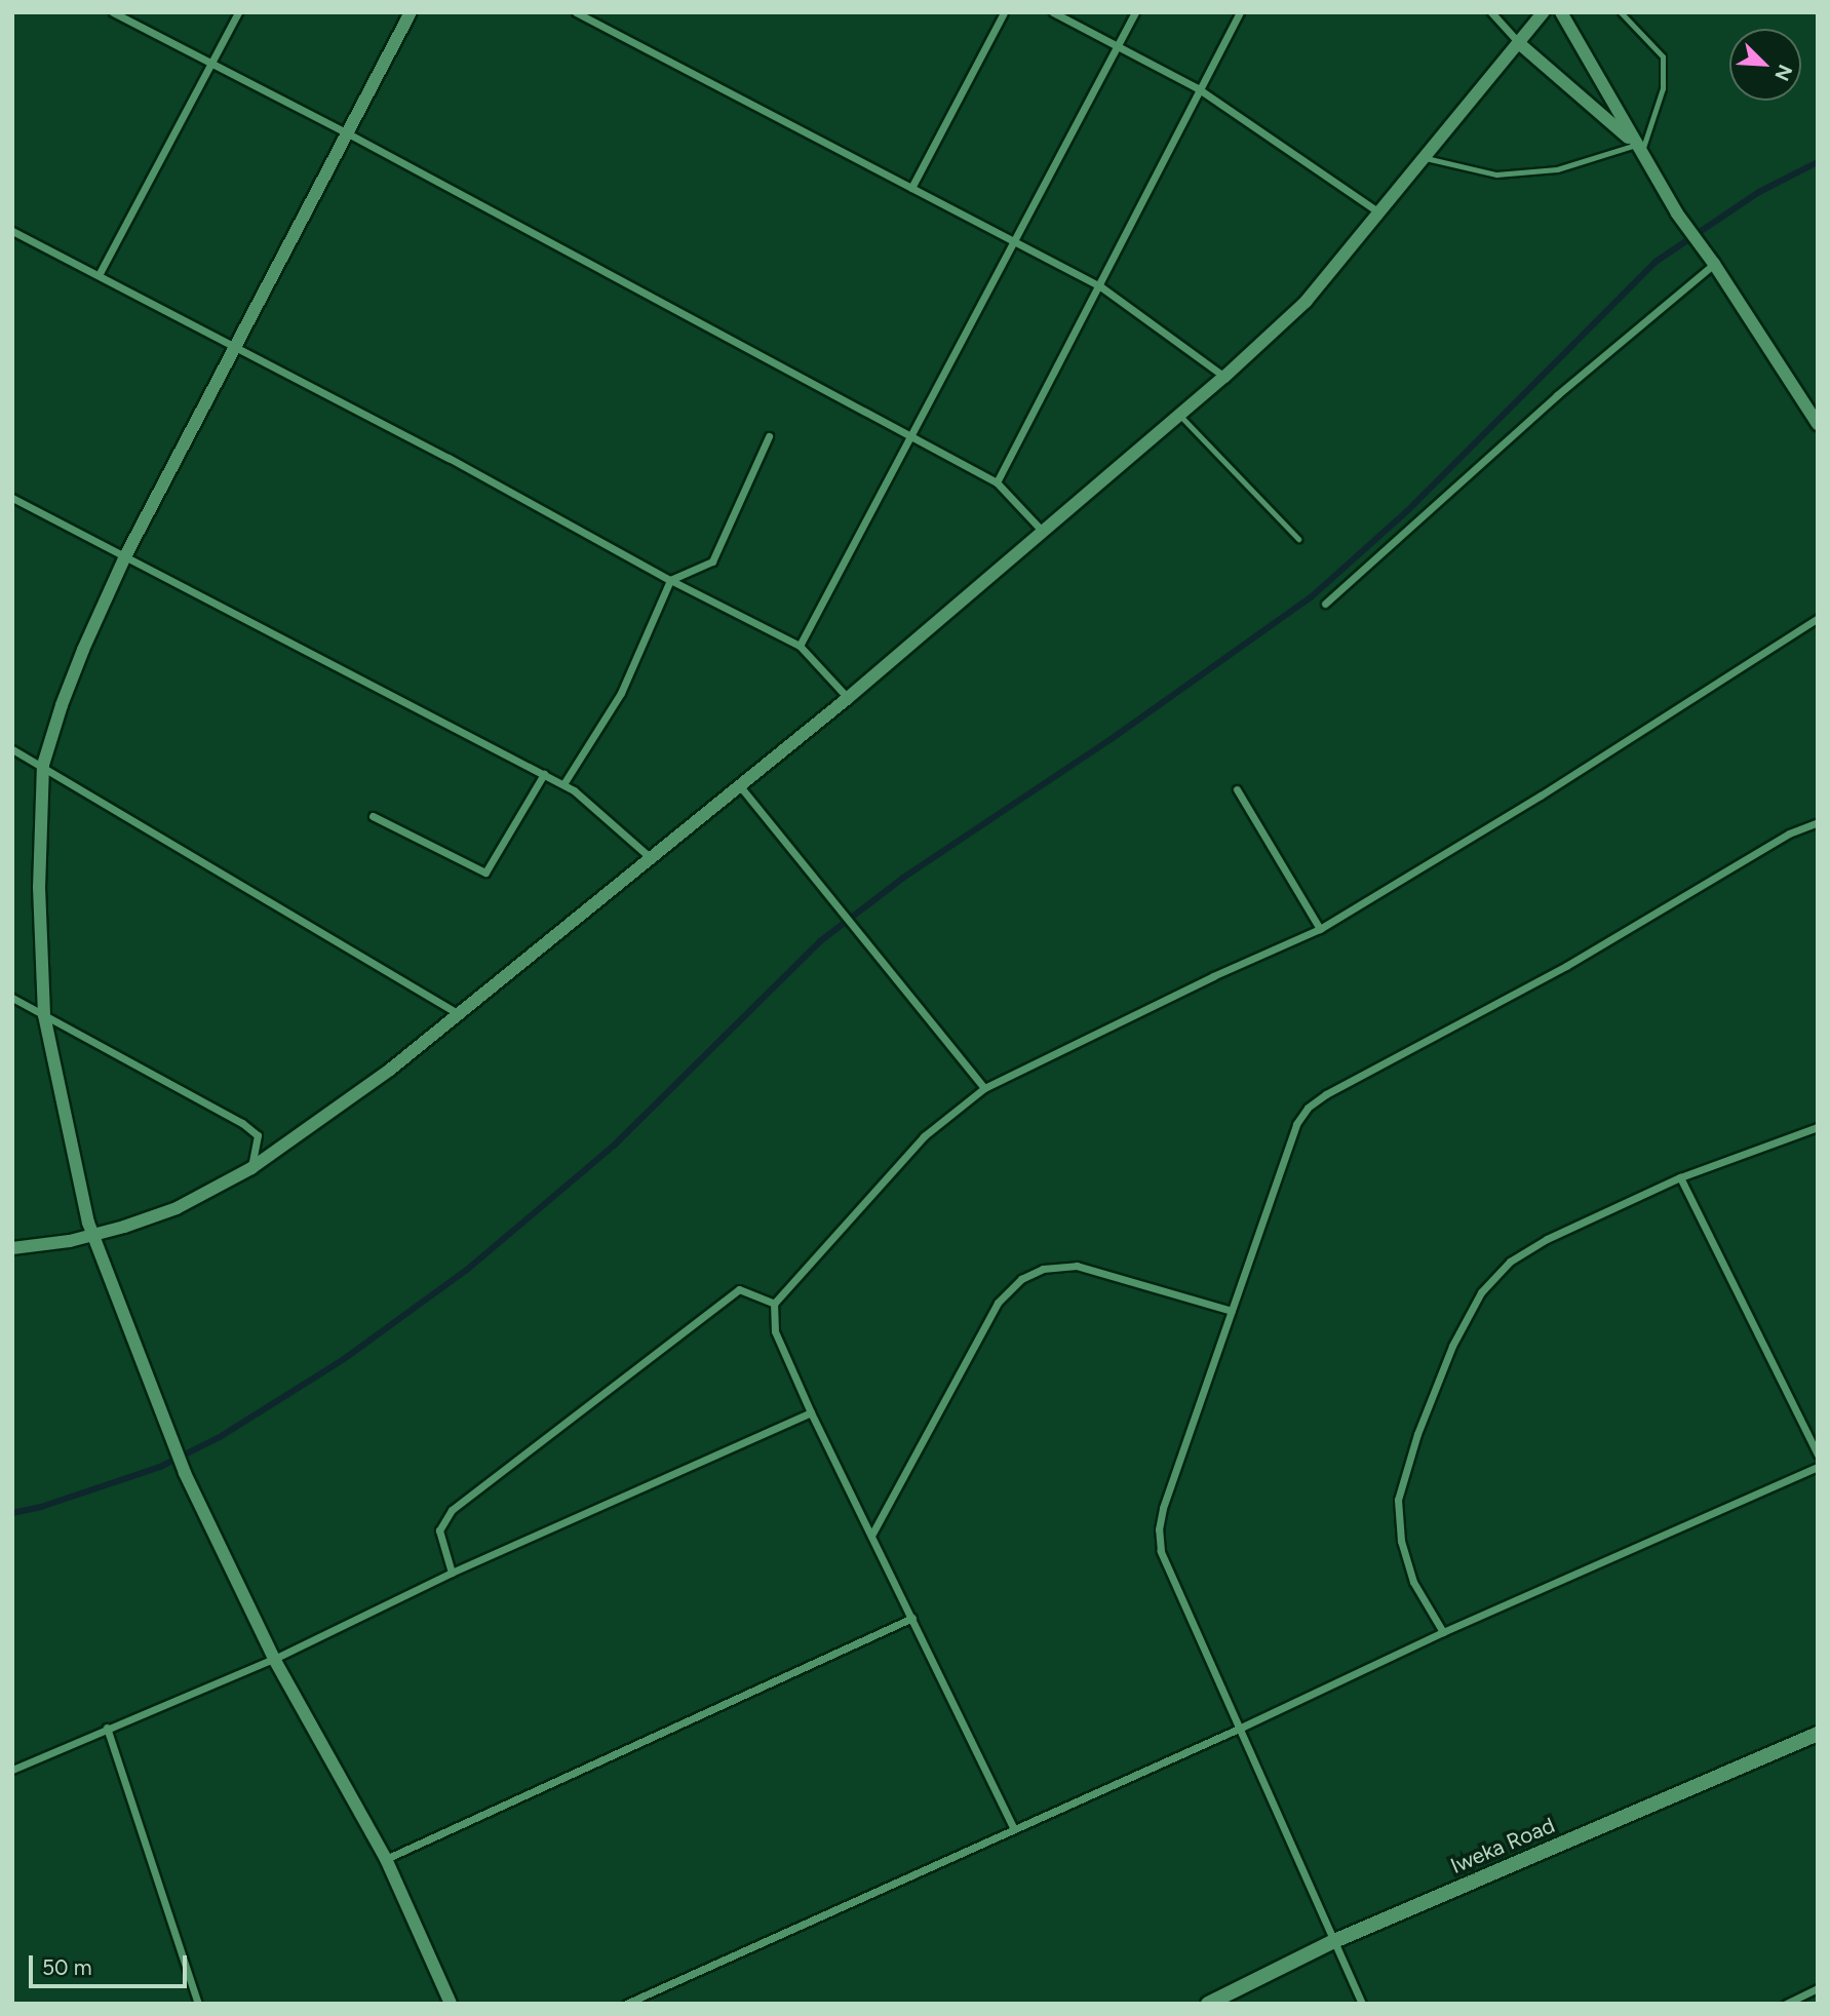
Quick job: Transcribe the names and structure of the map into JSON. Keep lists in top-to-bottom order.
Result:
{
  "streets": {
    "main road": ["Iweka Road"]
  },
  "scale_bar": "50 m",
  "north": "bottom right"
}
